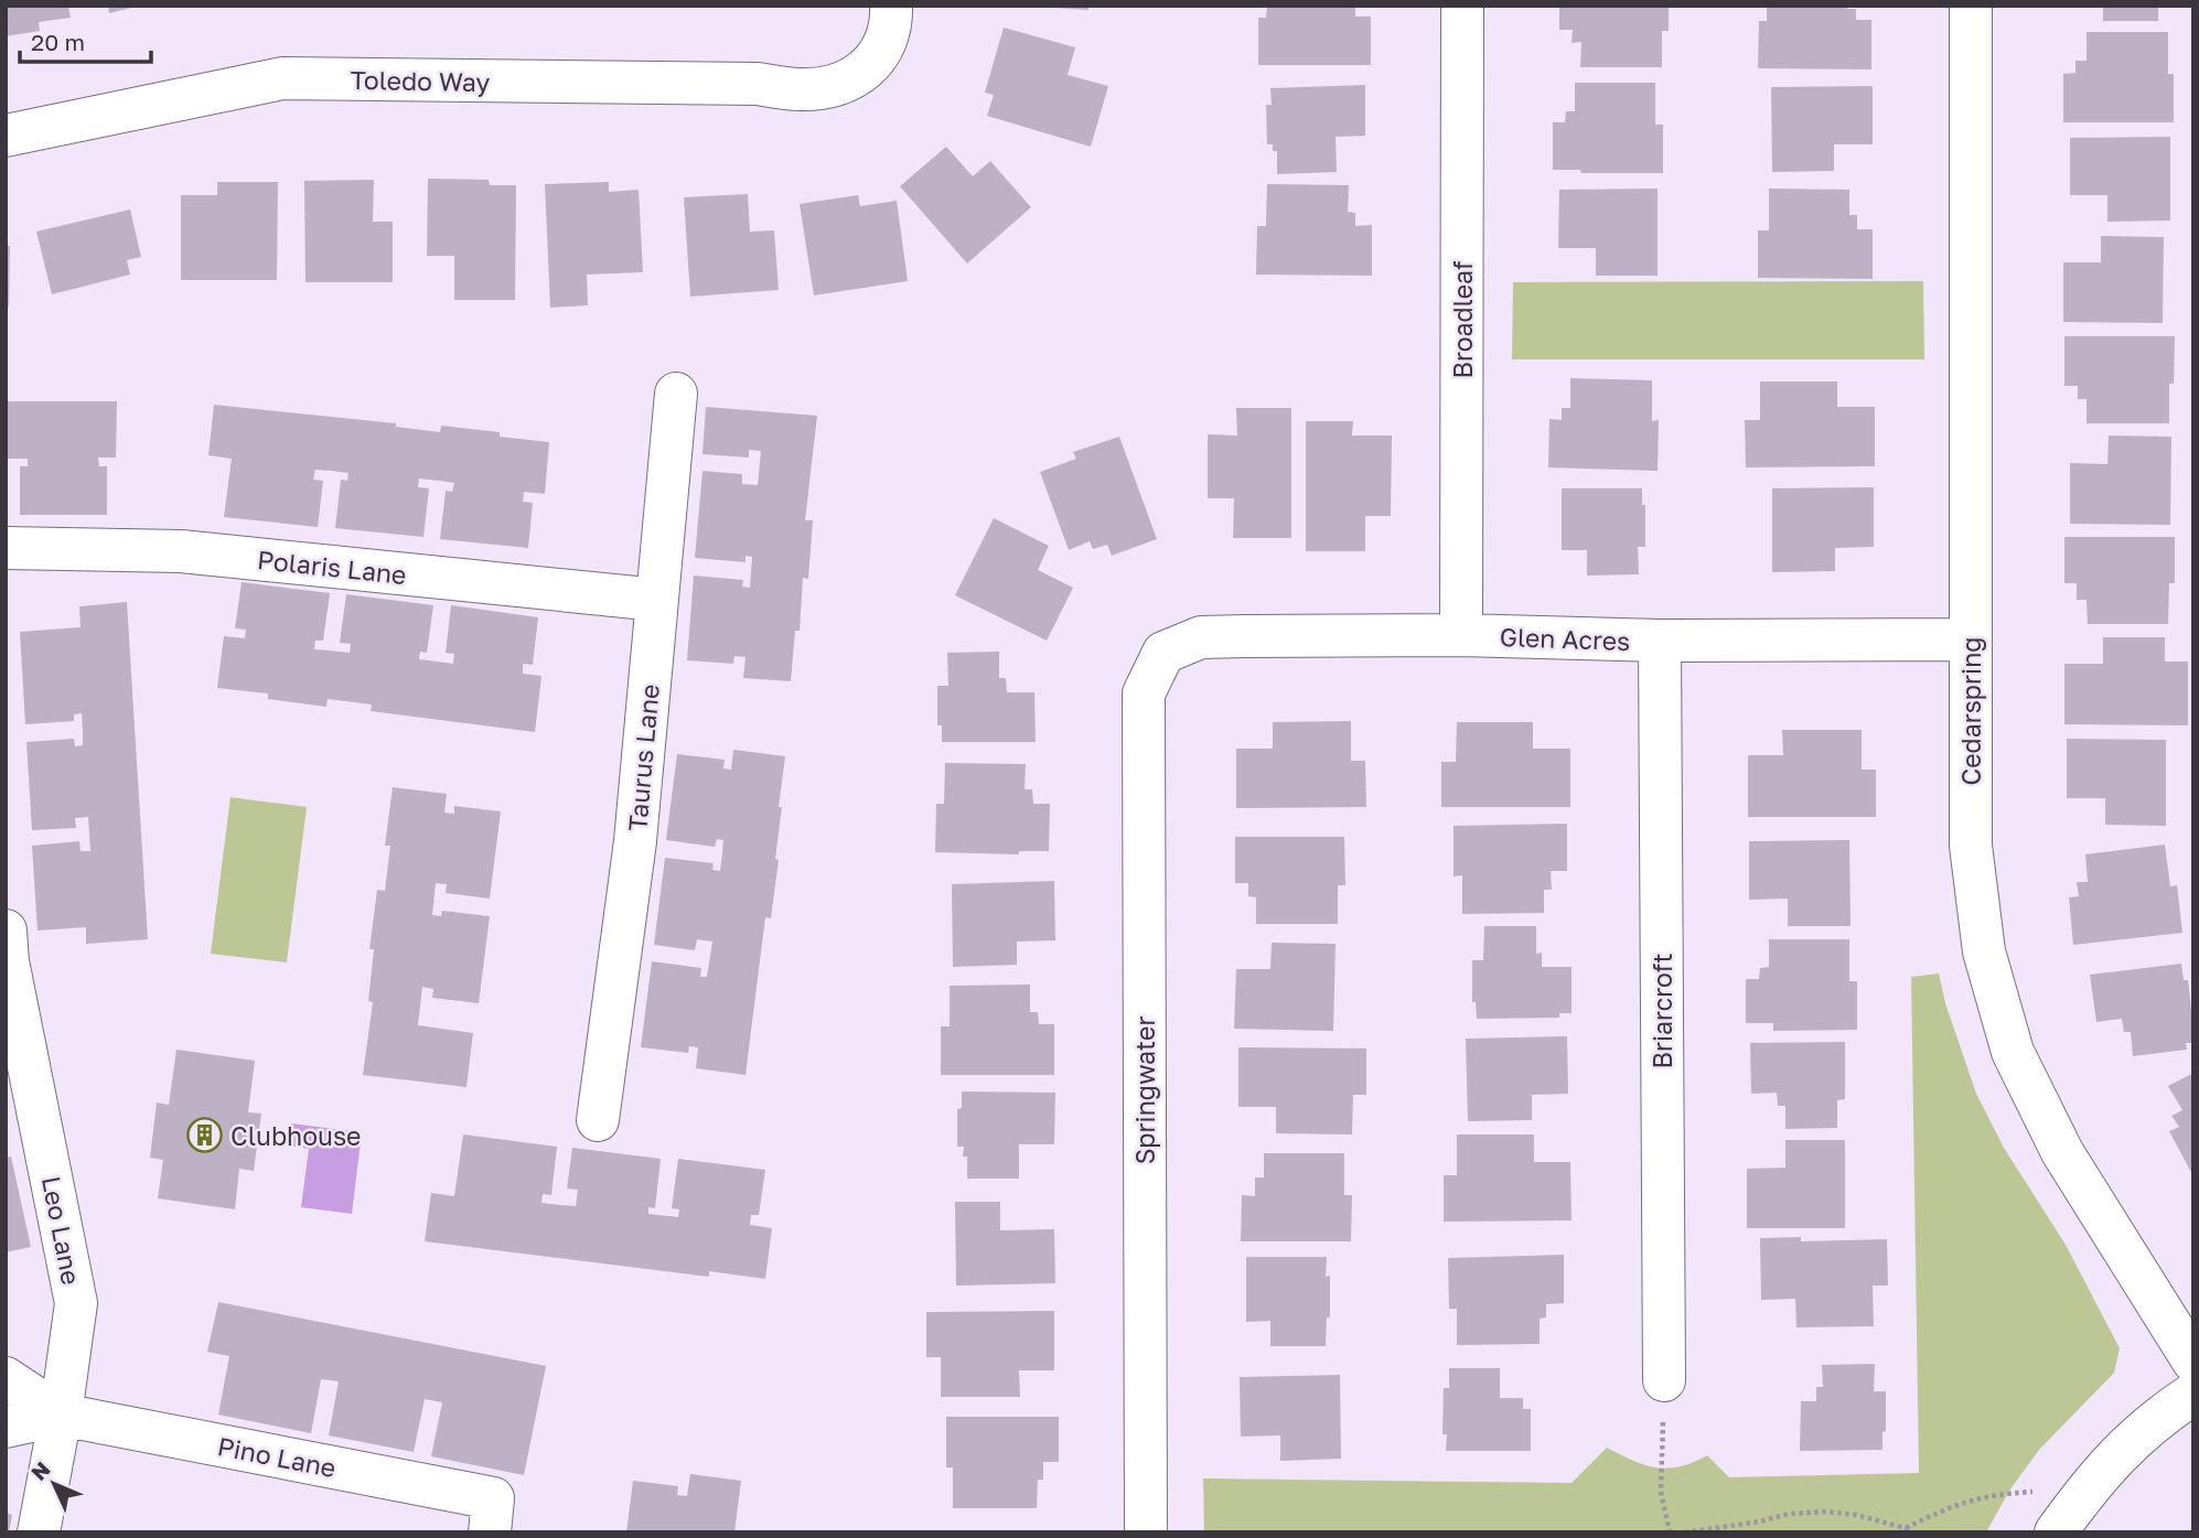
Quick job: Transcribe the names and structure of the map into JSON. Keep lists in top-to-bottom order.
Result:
{
  "streets": {
    "street": [
      "Toledo Way",
      "Broadleaf",
      "Polaris Lane",
      "Glen Acres",
      "Cedarspring",
      "Taurus Lane",
      "Briarcroft",
      "Springwater",
      "Leo Lane",
      "Pino Lane"
    ]
  },
  "crossings": [
    ["Broadleaf", "Glen Acres"],
    ["Polaris Lane", "Taurus Lane"],
    ["Glen Acres", "Cedarspring"],
    ["Glen Acres", "Briarcroft"],
    ["Glen Acres", "Springwater"],
    ["Leo Lane", "Pino Lane"]
  ],
  "places": {
    "building": ["Clubhouse"]
  },
  "scale_bar": "20 m",
  "north": "top left"
}
